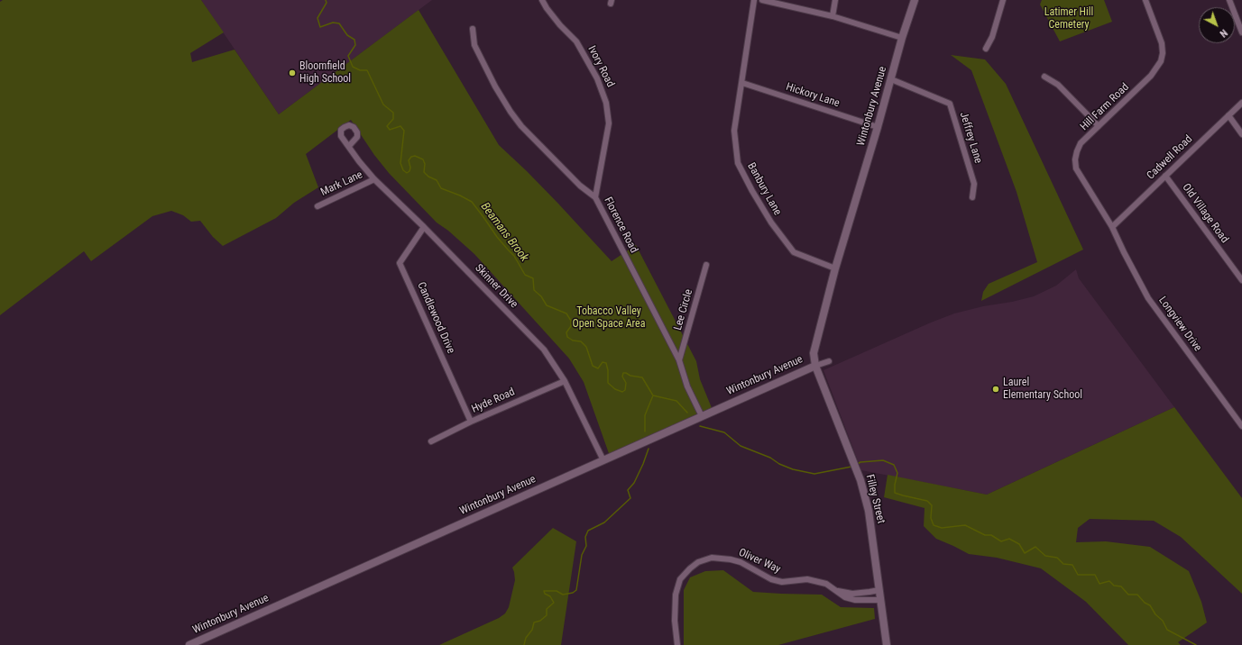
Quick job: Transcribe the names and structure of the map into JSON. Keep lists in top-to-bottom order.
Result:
{
  "streets": {
    "street": [
      "Ivory Road",
      "Hickory Lane",
      "Wintonbury Avenue",
      "Hill Farm Road",
      "Jeffrey Lane",
      "Cadwell Road",
      "Mark Lane",
      "Banbury Lane",
      "Old Village Road",
      "Florence Road",
      "Skinner Drive",
      "Lee Circle",
      "Candlewood Drive",
      "Longview Drive",
      "Hyde Road",
      "Filley Street",
      "Oliver Way"
    ]
  },
  "crossings": [
    ["Ivory Road", "Florence Road"],
    ["Hickory Lane", "Wintonbury Avenue"],
    ["Hickory Lane", "Banbury Lane"],
    ["Wintonbury Avenue", "Jeffrey Lane"],
    ["Wintonbury Avenue", "Banbury Lane"],
    ["Wintonbury Avenue", "Florence Road"],
    ["Wintonbury Avenue", "Skinner Drive"],
    ["Wintonbury Avenue", "Filley Street"],
    ["Hill Farm Road", "Cadwell Road"],
    ["Hill Farm Road", "Longview Drive"],
    ["Cadwell Road", "Old Village Road"],
    ["Cadwell Road", "Longview Drive"],
    ["Mark Lane", "Skinner Drive"],
    ["Florence Road", "Lee Circle"],
    ["Skinner Drive", "Candlewood Drive"],
    ["Skinner Drive", "Hyde Road"],
    ["Candlewood Drive", "Hyde Road"],
    ["Filley Street", "Oliver Way"]
  ],
  "water": ["Beamans Brook"],
  "parks": ["Latimer Hill Cemetery", "Tobacco Valley Open Space Area"],
  "places": ["Bloomfield High School", "Laurel Elementary School"],
  "north": "bottom right"
}
